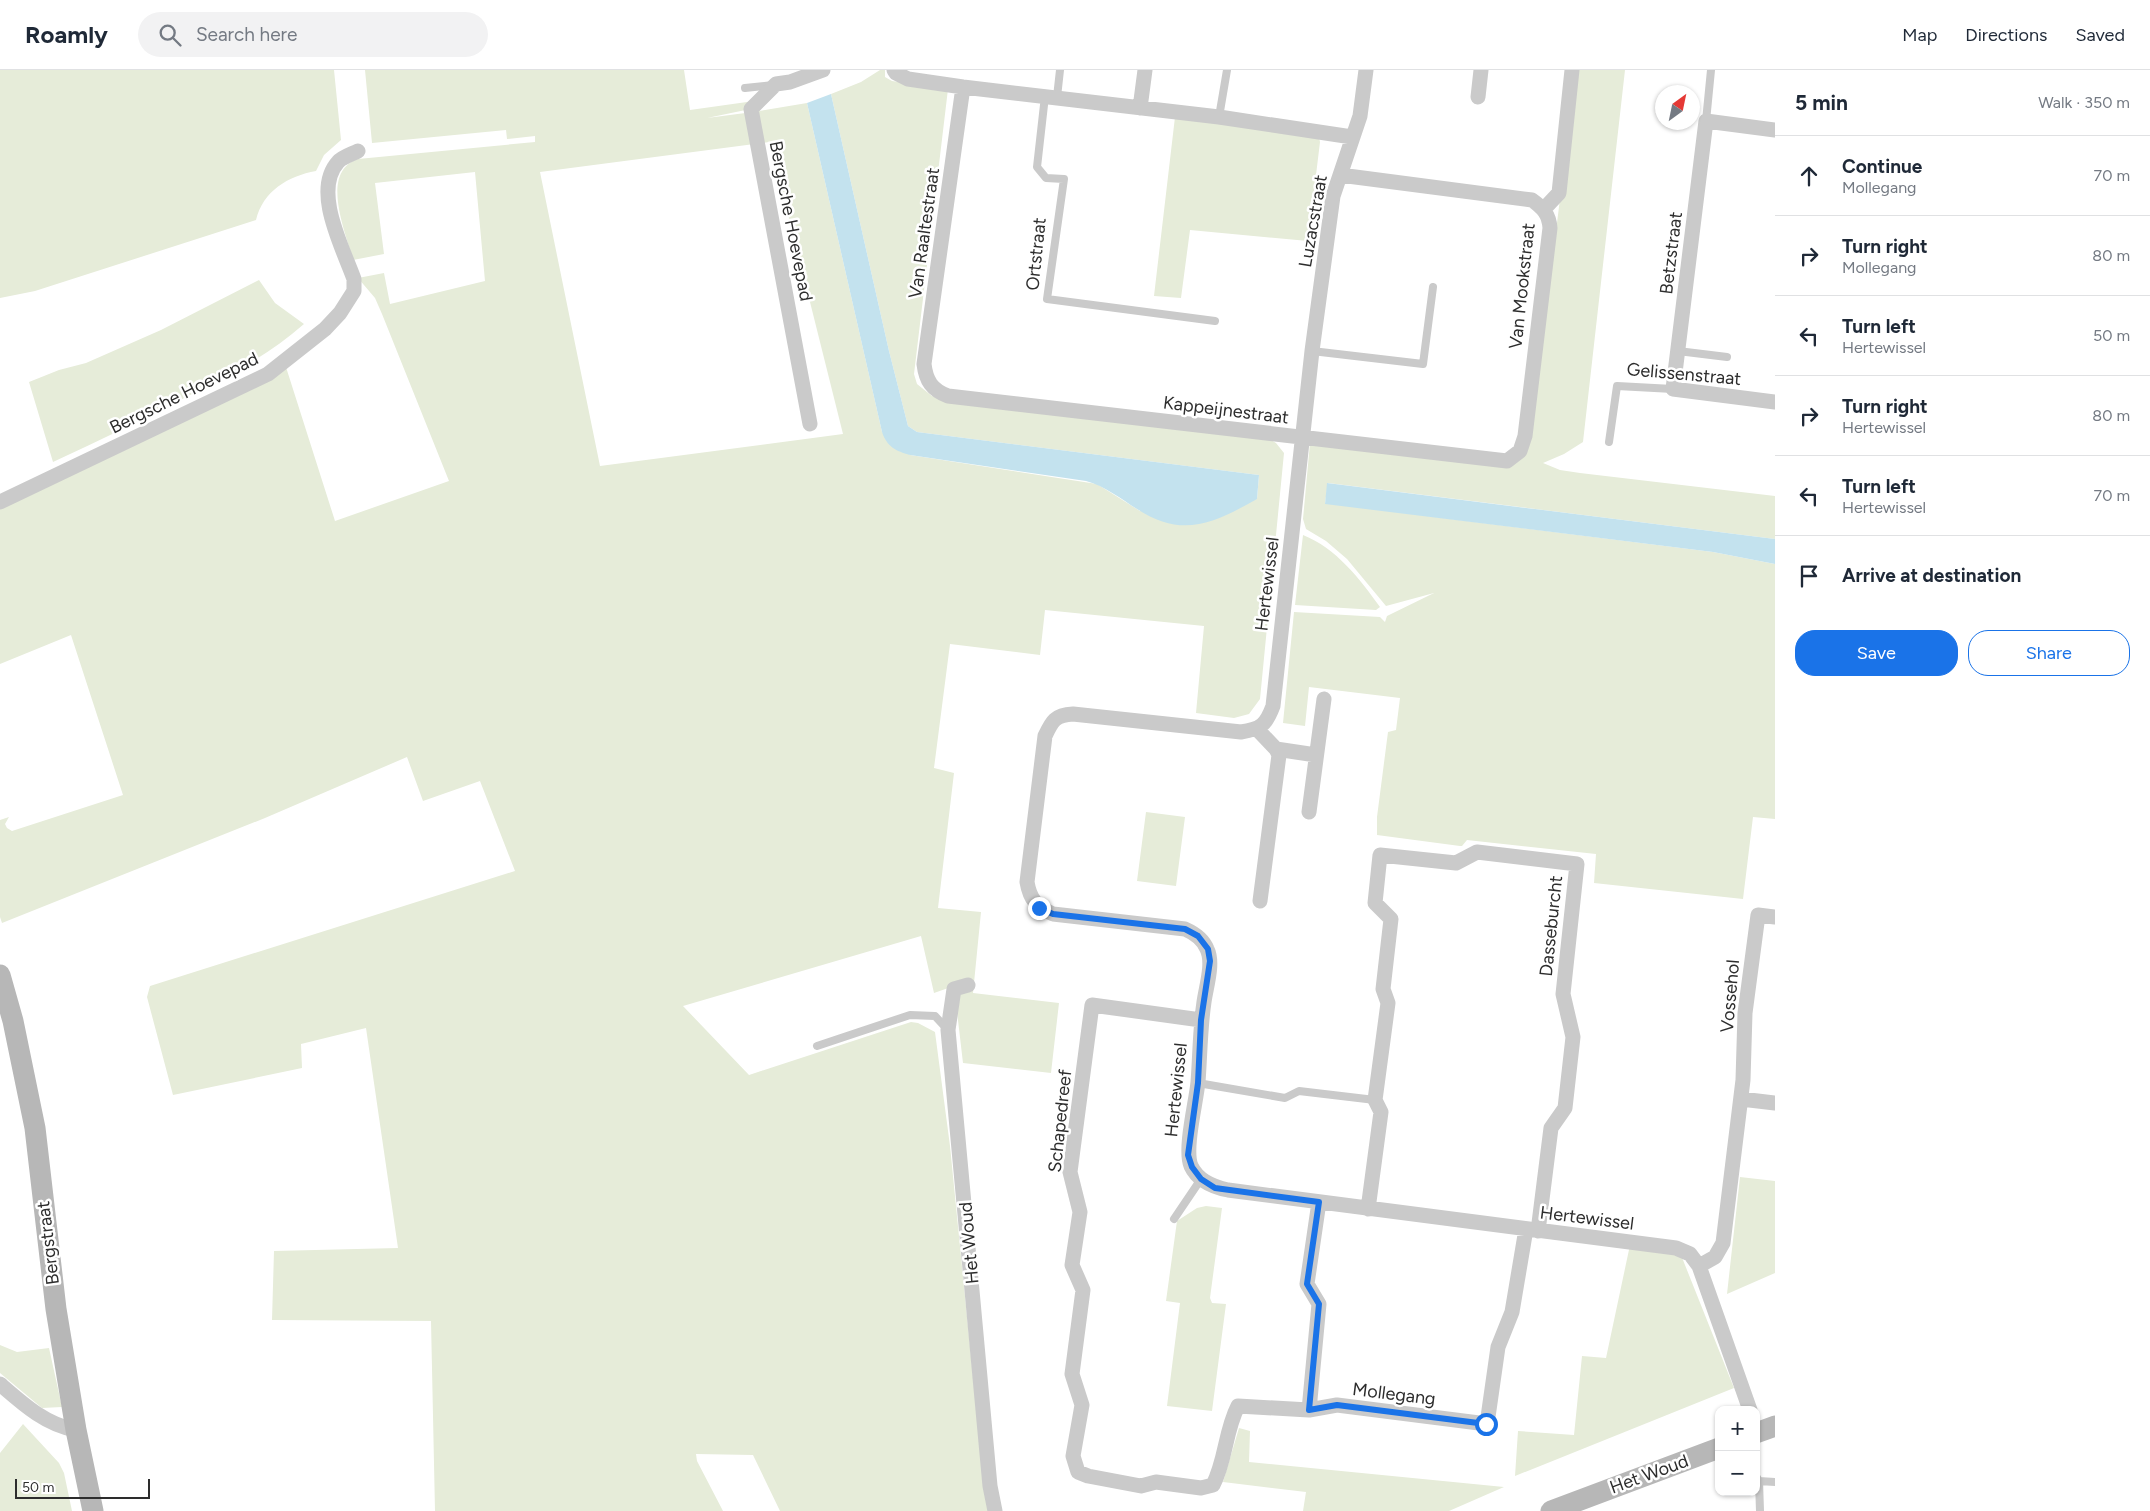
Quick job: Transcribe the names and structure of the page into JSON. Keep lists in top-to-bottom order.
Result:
{
  "streets": {
    "street": [
      "Bergsche Hoevepad",
      "Luzacstraat",
      "Van Raaltestraat",
      "Betzstraat",
      "Van Mookstraat",
      "Gelissenstraat",
      "Kappeijnestraat",
      "Hertewissel",
      "Dasseburcht",
      "Vossehol",
      "Schapedreef",
      "Bergstraat",
      "Het Woud",
      "Mollegang"
    ],
    "lane": ["Ortstraat"]
  },
  "crossings": [
    ["Luzacstraat", "Kappeijnestraat"],
    ["Luzacstraat", "Hertewissel"],
    ["Van Raaltestraat", "Kappeijnestraat"],
    ["Betzstraat", "Gelissenstraat"],
    ["Van Mookstraat", "Kappeijnestraat"],
    ["Kappeijnestraat", "Hertewissel"],
    ["Hertewissel", "Dasseburcht"],
    ["Hertewissel", "Vossehol"],
    ["Hertewissel", "Schapedreef"],
    ["Hertewissel", "Mollegang"],
    ["Dasseburcht", "Mollegang"],
    ["Schapedreef", "Mollegang"]
  ],
  "scale_bar": "50 m",
  "north": "top right",
  "page": {
    "header": "Roamly",
    "search": "Search here",
    "nav": ["Map", "Directions", "Saved"],
    "heading": ["5 min", "Walk · 350 m"],
    "list": [
      ["Continue", "Mollegang", "70 m"],
      ["Turn right", "Mollegang", "80 m"],
      ["Turn left", "Hertewissel", "50 m"],
      ["Turn right", "Hertewissel", "80 m"],
      ["Turn left", "Hertewissel", "70 m"],
      "Arrive at destination"
    ],
    "buttons": ["Save", "Share"],
    "map_buttons": ["+", "−"],
    "scale": "50 m"
  }
}
